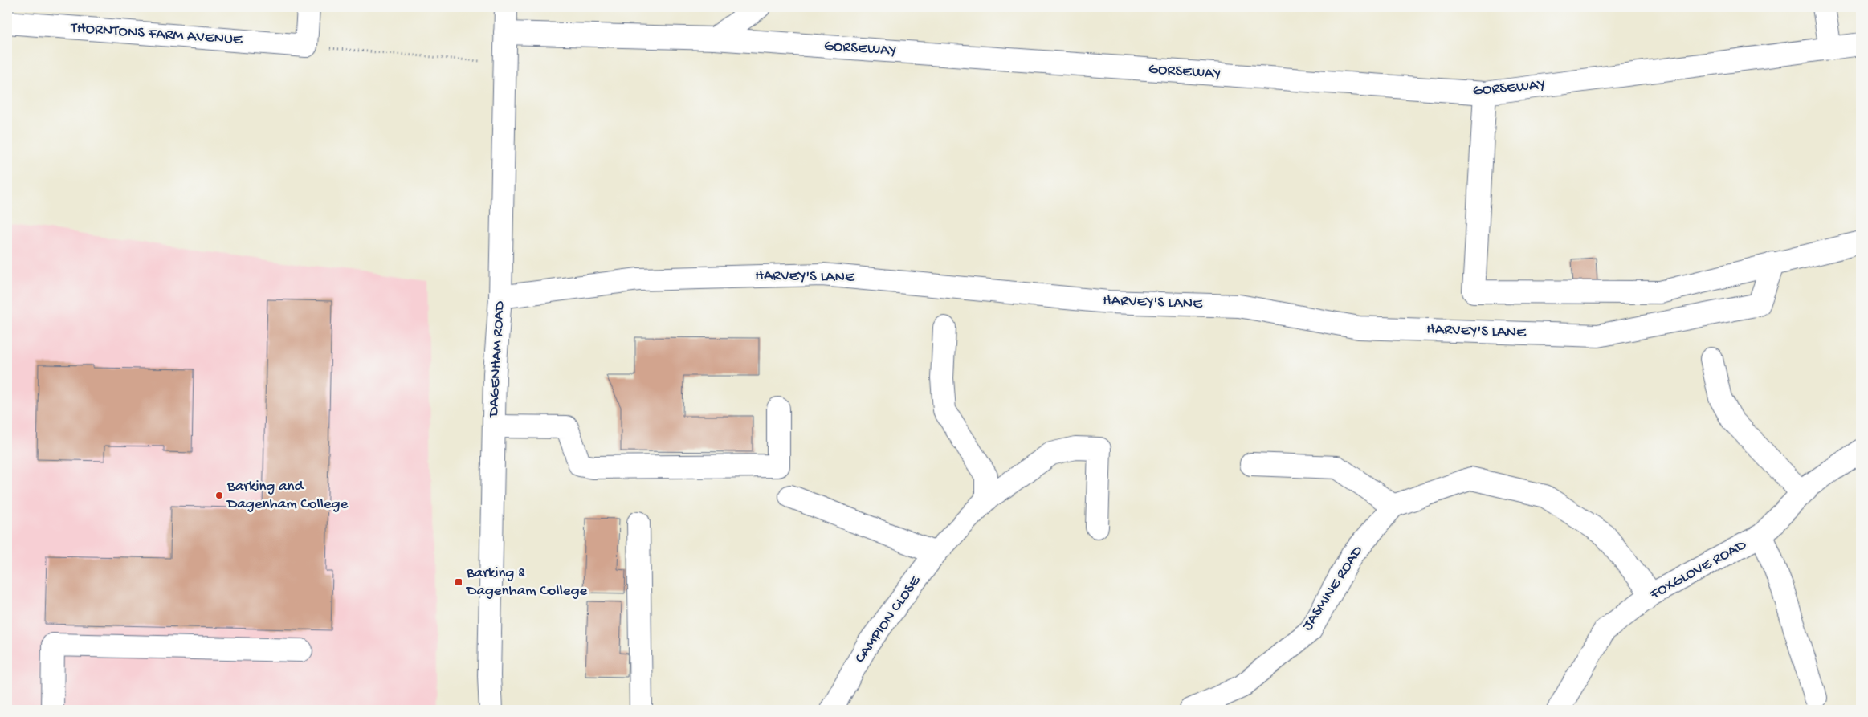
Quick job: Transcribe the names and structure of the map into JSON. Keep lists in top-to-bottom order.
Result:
{
  "streets": {
    "street": [
      "THORNTONS FARM AVENUE",
      "GORSEWAY",
      "HARVEY'S LANE",
      "DAGENHAM ROAD",
      "FOXGLOVE ROAD",
      "JASMINE ROAD",
      "CAMPION CLOSE"
    ]
  },
  "crossings": [
    ["GORSEWAY", "DAGENHAM ROAD"],
    ["HARVEY'S LANE", "DAGENHAM ROAD"]
  ],
  "places": {
    "other": ["Barking and Dagenham College"],
    "transit": ["Barking & Dagenham College"]
  }
}
